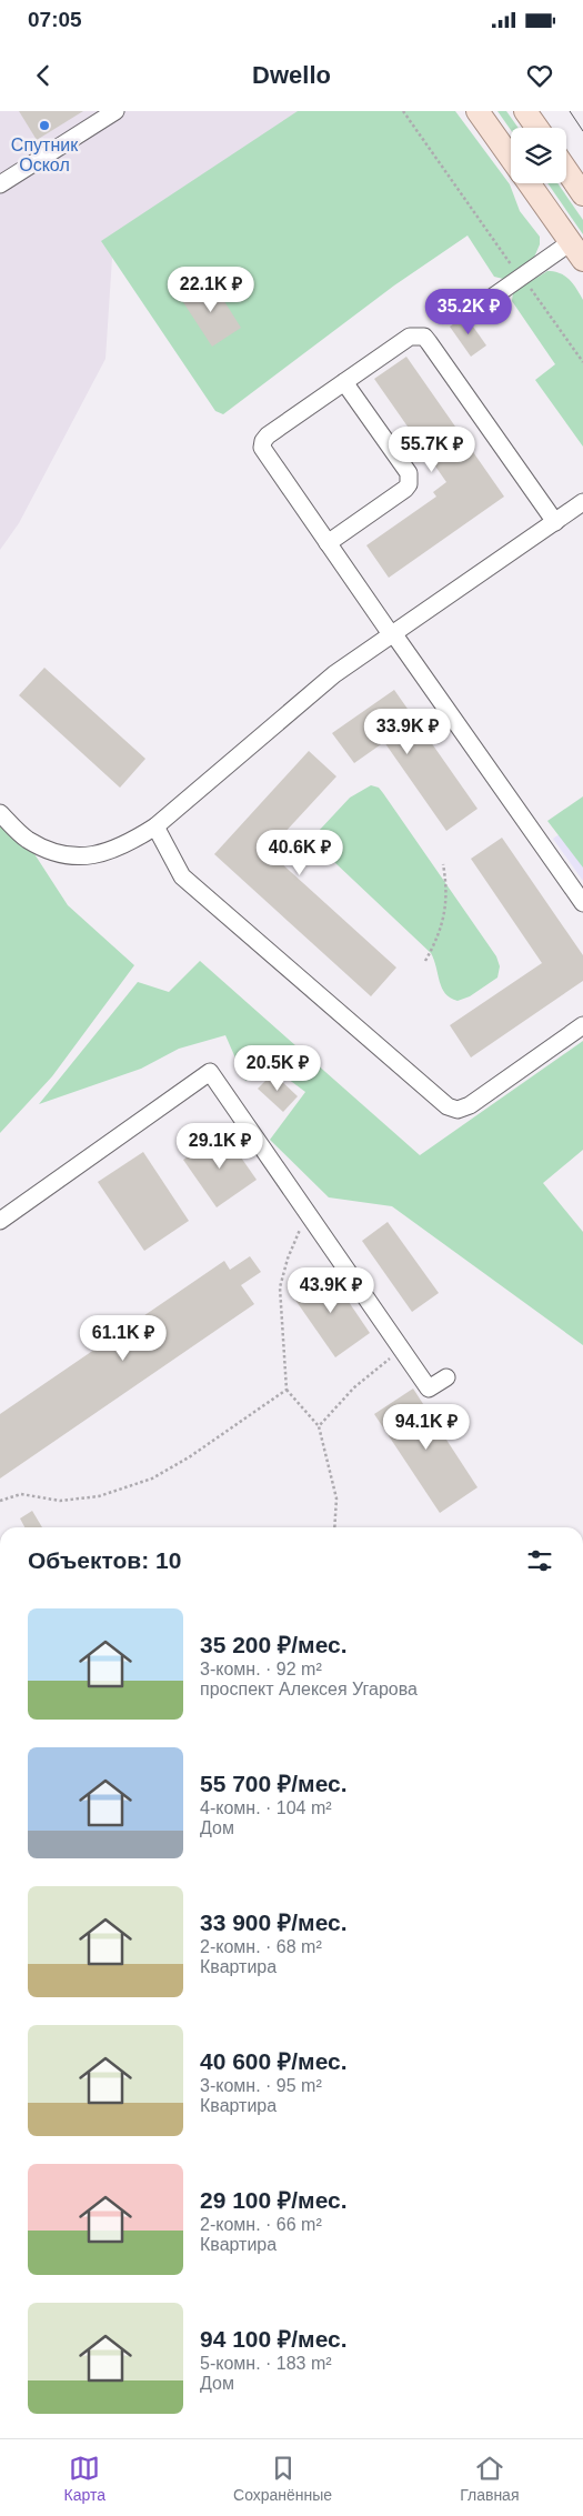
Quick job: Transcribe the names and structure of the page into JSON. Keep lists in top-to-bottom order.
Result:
{
  "places": ["Спутник Оскол"],
  "page": {
    "status": "07:05",
    "header": "Dwello",
    "price": [
      "22.1K ₽",
      "35.2K ₽",
      "55.7K ₽",
      "33.9K ₽",
      "40.6K ₽",
      "20.5K ₽",
      "29.1K ₽",
      "43.9K ₽",
      "61.1K ₽",
      "94.1K ₽"
    ],
    "heading": "Объектов: 10",
    "list": [
      {
        "name": "35 200 ₽/мес.",
        "note": "3-комн. · 92 m² · проспект Алексея Угарова"
      },
      {
        "name": "55 700 ₽/мес.",
        "note": "4-комн. · 104 m² · Дом"
      },
      {
        "name": "33 900 ₽/мес.",
        "note": "2-комн. · 68 m² · Квартира"
      },
      {
        "name": "40 600 ₽/мес.",
        "note": "3-комн. · 95 m² · Квартира"
      },
      {
        "name": "29 100 ₽/мес.",
        "note": "2-комн. · 66 m² · Квартира"
      },
      {
        "name": "94 100 ₽/мес.",
        "note": "5-комн. · 183 m² · Дом"
      }
    ],
    "tabs": ["Карта", "Сохранённые", "Главная"]
  }
}
